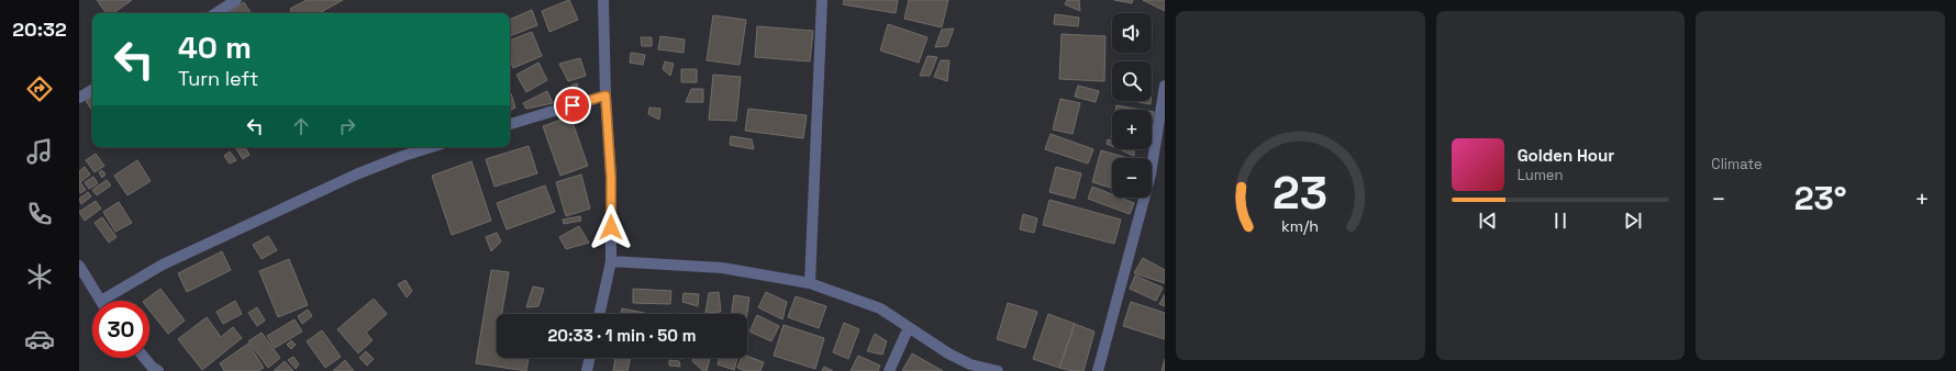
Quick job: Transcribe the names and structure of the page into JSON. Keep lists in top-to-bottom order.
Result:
{
  "page": {
    "tabs": "20:32",
    "tile": "Climate",
    "map_buttons": ["+", "−"],
    "turn": ["40 m", "Turn left"],
    "song": ["Golden Hour", "Lumen"],
    "heat": ["−", "23°", "+"],
    "limit": "30",
    "trip": "20:33 · 1 min · 50 m",
    "gauge": ["23", "km/h"]
  }
}
